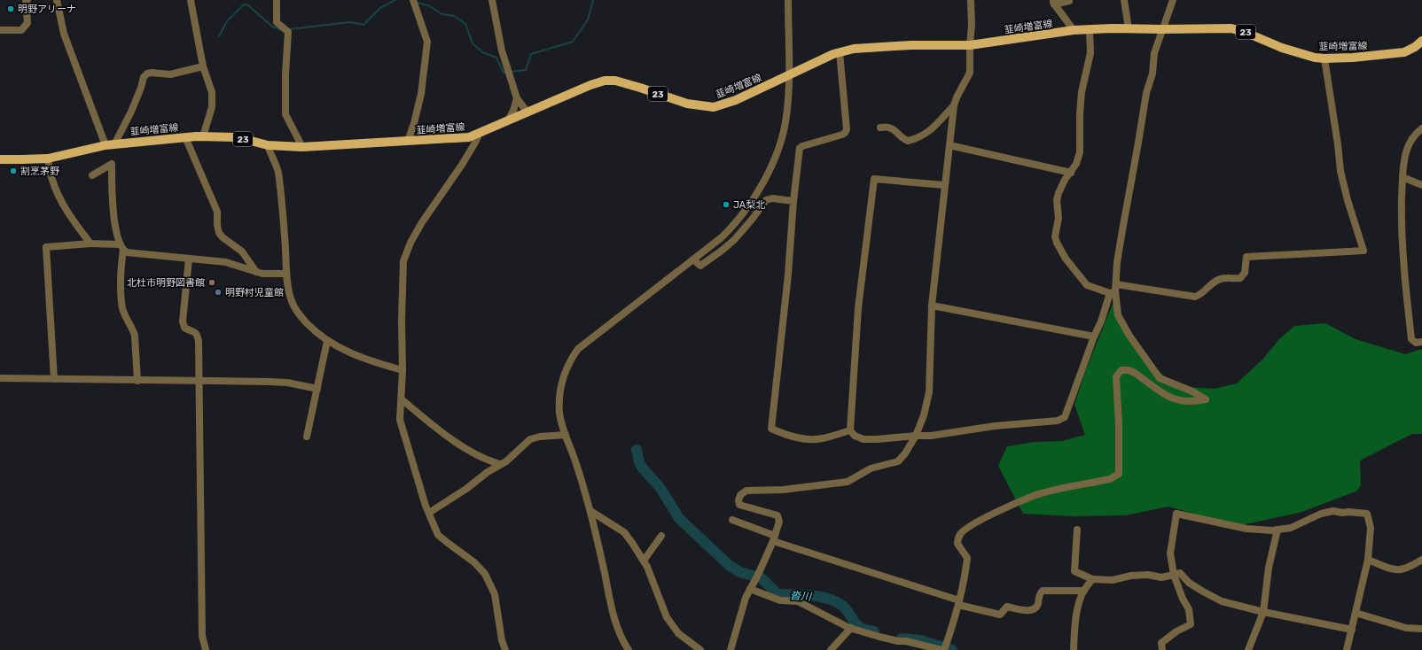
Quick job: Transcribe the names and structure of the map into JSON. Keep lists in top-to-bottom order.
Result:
{
  "streets": {
    "main road": ["韮崎増富線", "23"]
  },
  "water": ["沓川"],
  "places": [
    "明野アリーナ",
    "割烹茅野",
    "JA梨北",
    "北杜市明野図書館",
    "明野村児童館"
  ]
}
